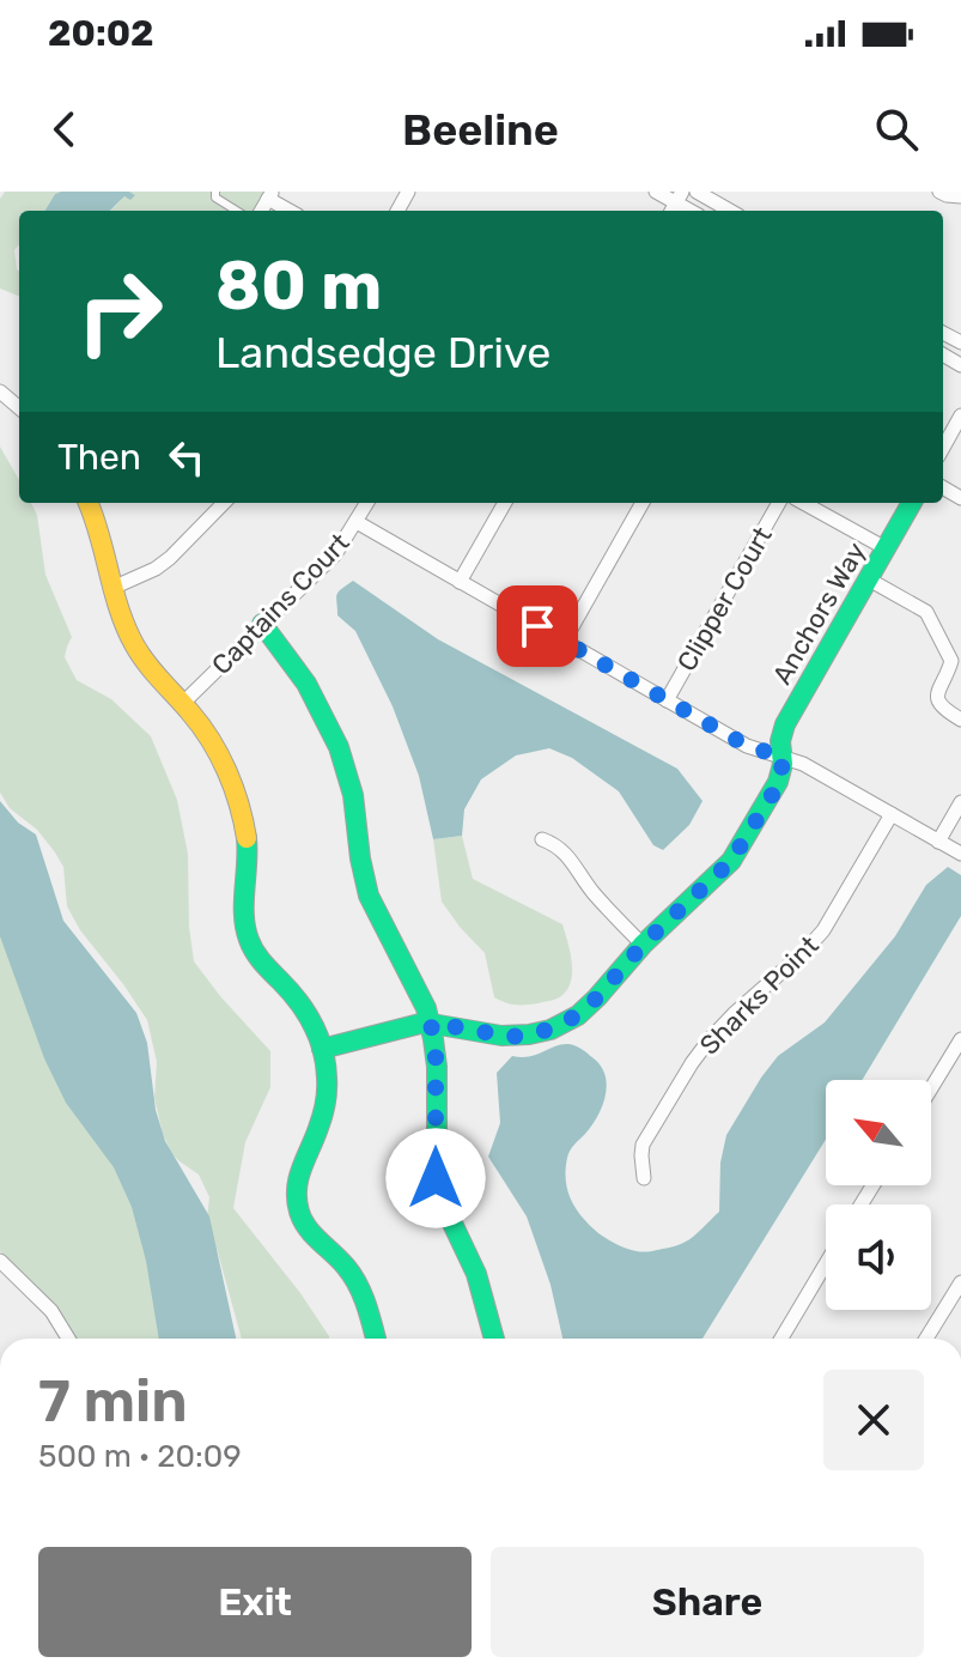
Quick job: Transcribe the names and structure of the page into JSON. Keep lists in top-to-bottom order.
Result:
{
  "streets": {
    "street": [
      "Clipper Court",
      "Captains Court",
      "Anchors Way",
      "Sharks Point"
    ]
  },
  "north": "top left",
  "page": {
    "status": "20:02",
    "header": "Beeline",
    "turn": ["80 m", "Landsedge Drive"],
    "then": "Then",
    "heading": ["7 min", "500 m · 20:09"],
    "buttons": ["Exit", "Share"]
  }
}
